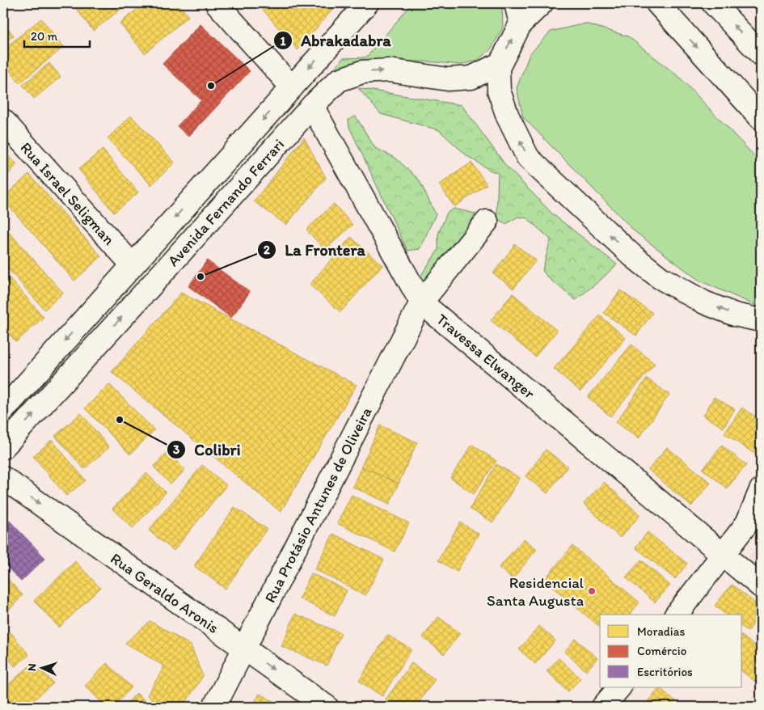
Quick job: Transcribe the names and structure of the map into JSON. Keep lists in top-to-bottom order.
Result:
{
  "streets": {
    "main road": [
      "Rua Israel Seligman",
      "Avenida Fernando Ferrari",
      "Travessa Elwanger",
      "Rua Protásio Antunes de Oliveira",
      "Rua Geraldo Aronis"
    ]
  },
  "crossings": [
    ["Rua Israel Seligman", "Avenida Fernando Ferrari"],
    ["Avenida Fernando Ferrari", "Travessa Elwanger"],
    ["Travessa Elwanger", "Rua Protásio Antunes de Oliveira"],
    ["Rua Protásio Antunes de Oliveira", "Rua Geraldo Aronis"]
  ],
  "one_way": ["Rua Geraldo Aronis"],
  "places": [
    "Abrakadabra",
    "La Frontera",
    "Colibri",
    "Residencial Santa Augusta"
  ],
  "legend": ["Moradias", "Comércio", "Escritórios"],
  "scale_bar": "20 m",
  "north": "left"
}
